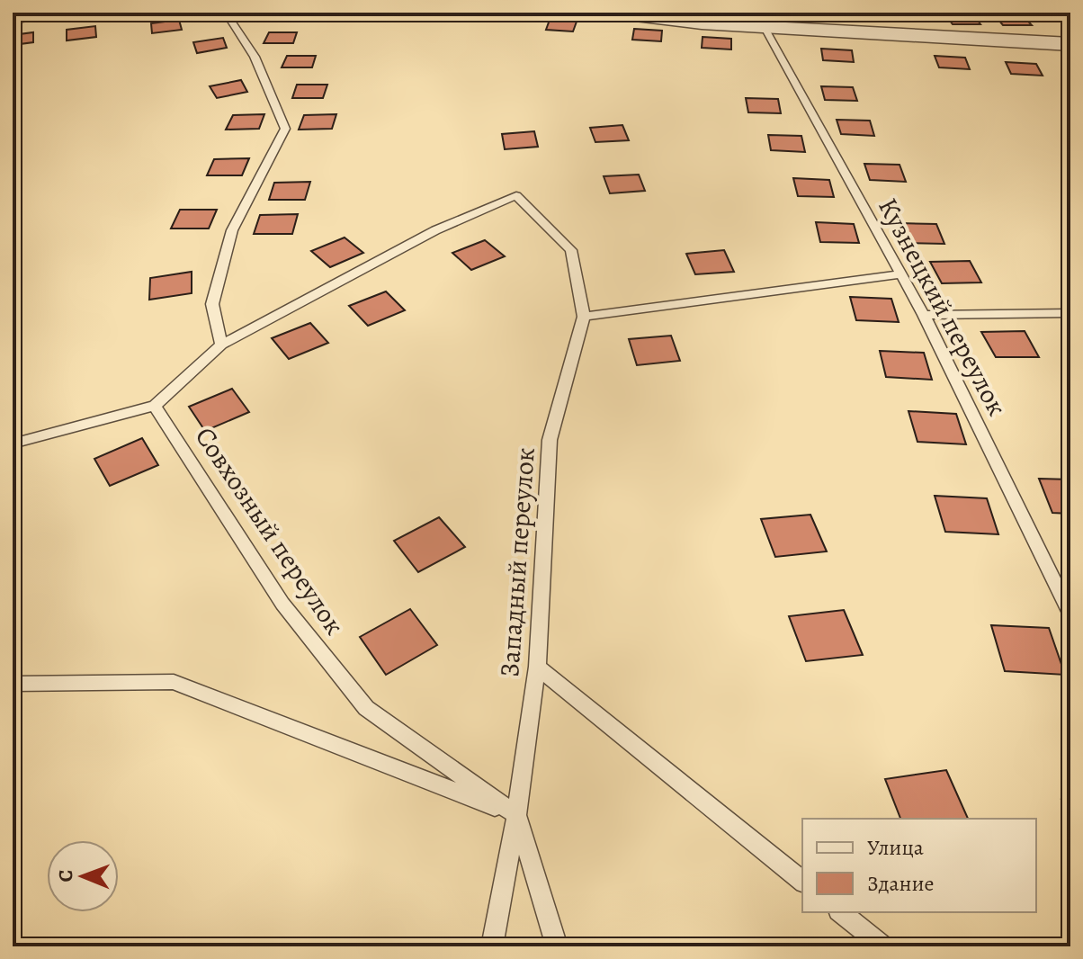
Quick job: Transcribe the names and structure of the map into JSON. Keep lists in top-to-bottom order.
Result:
{
  "streets": {
    "lane": ["Кузнецкий переулок", "Совхозный переулок", "Западный переулок"]
  },
  "crossings": [
    ["Совхозный переулок", "Западный переулок"]
  ],
  "legend": ["Улица", "Здание"],
  "north": "left"
}
